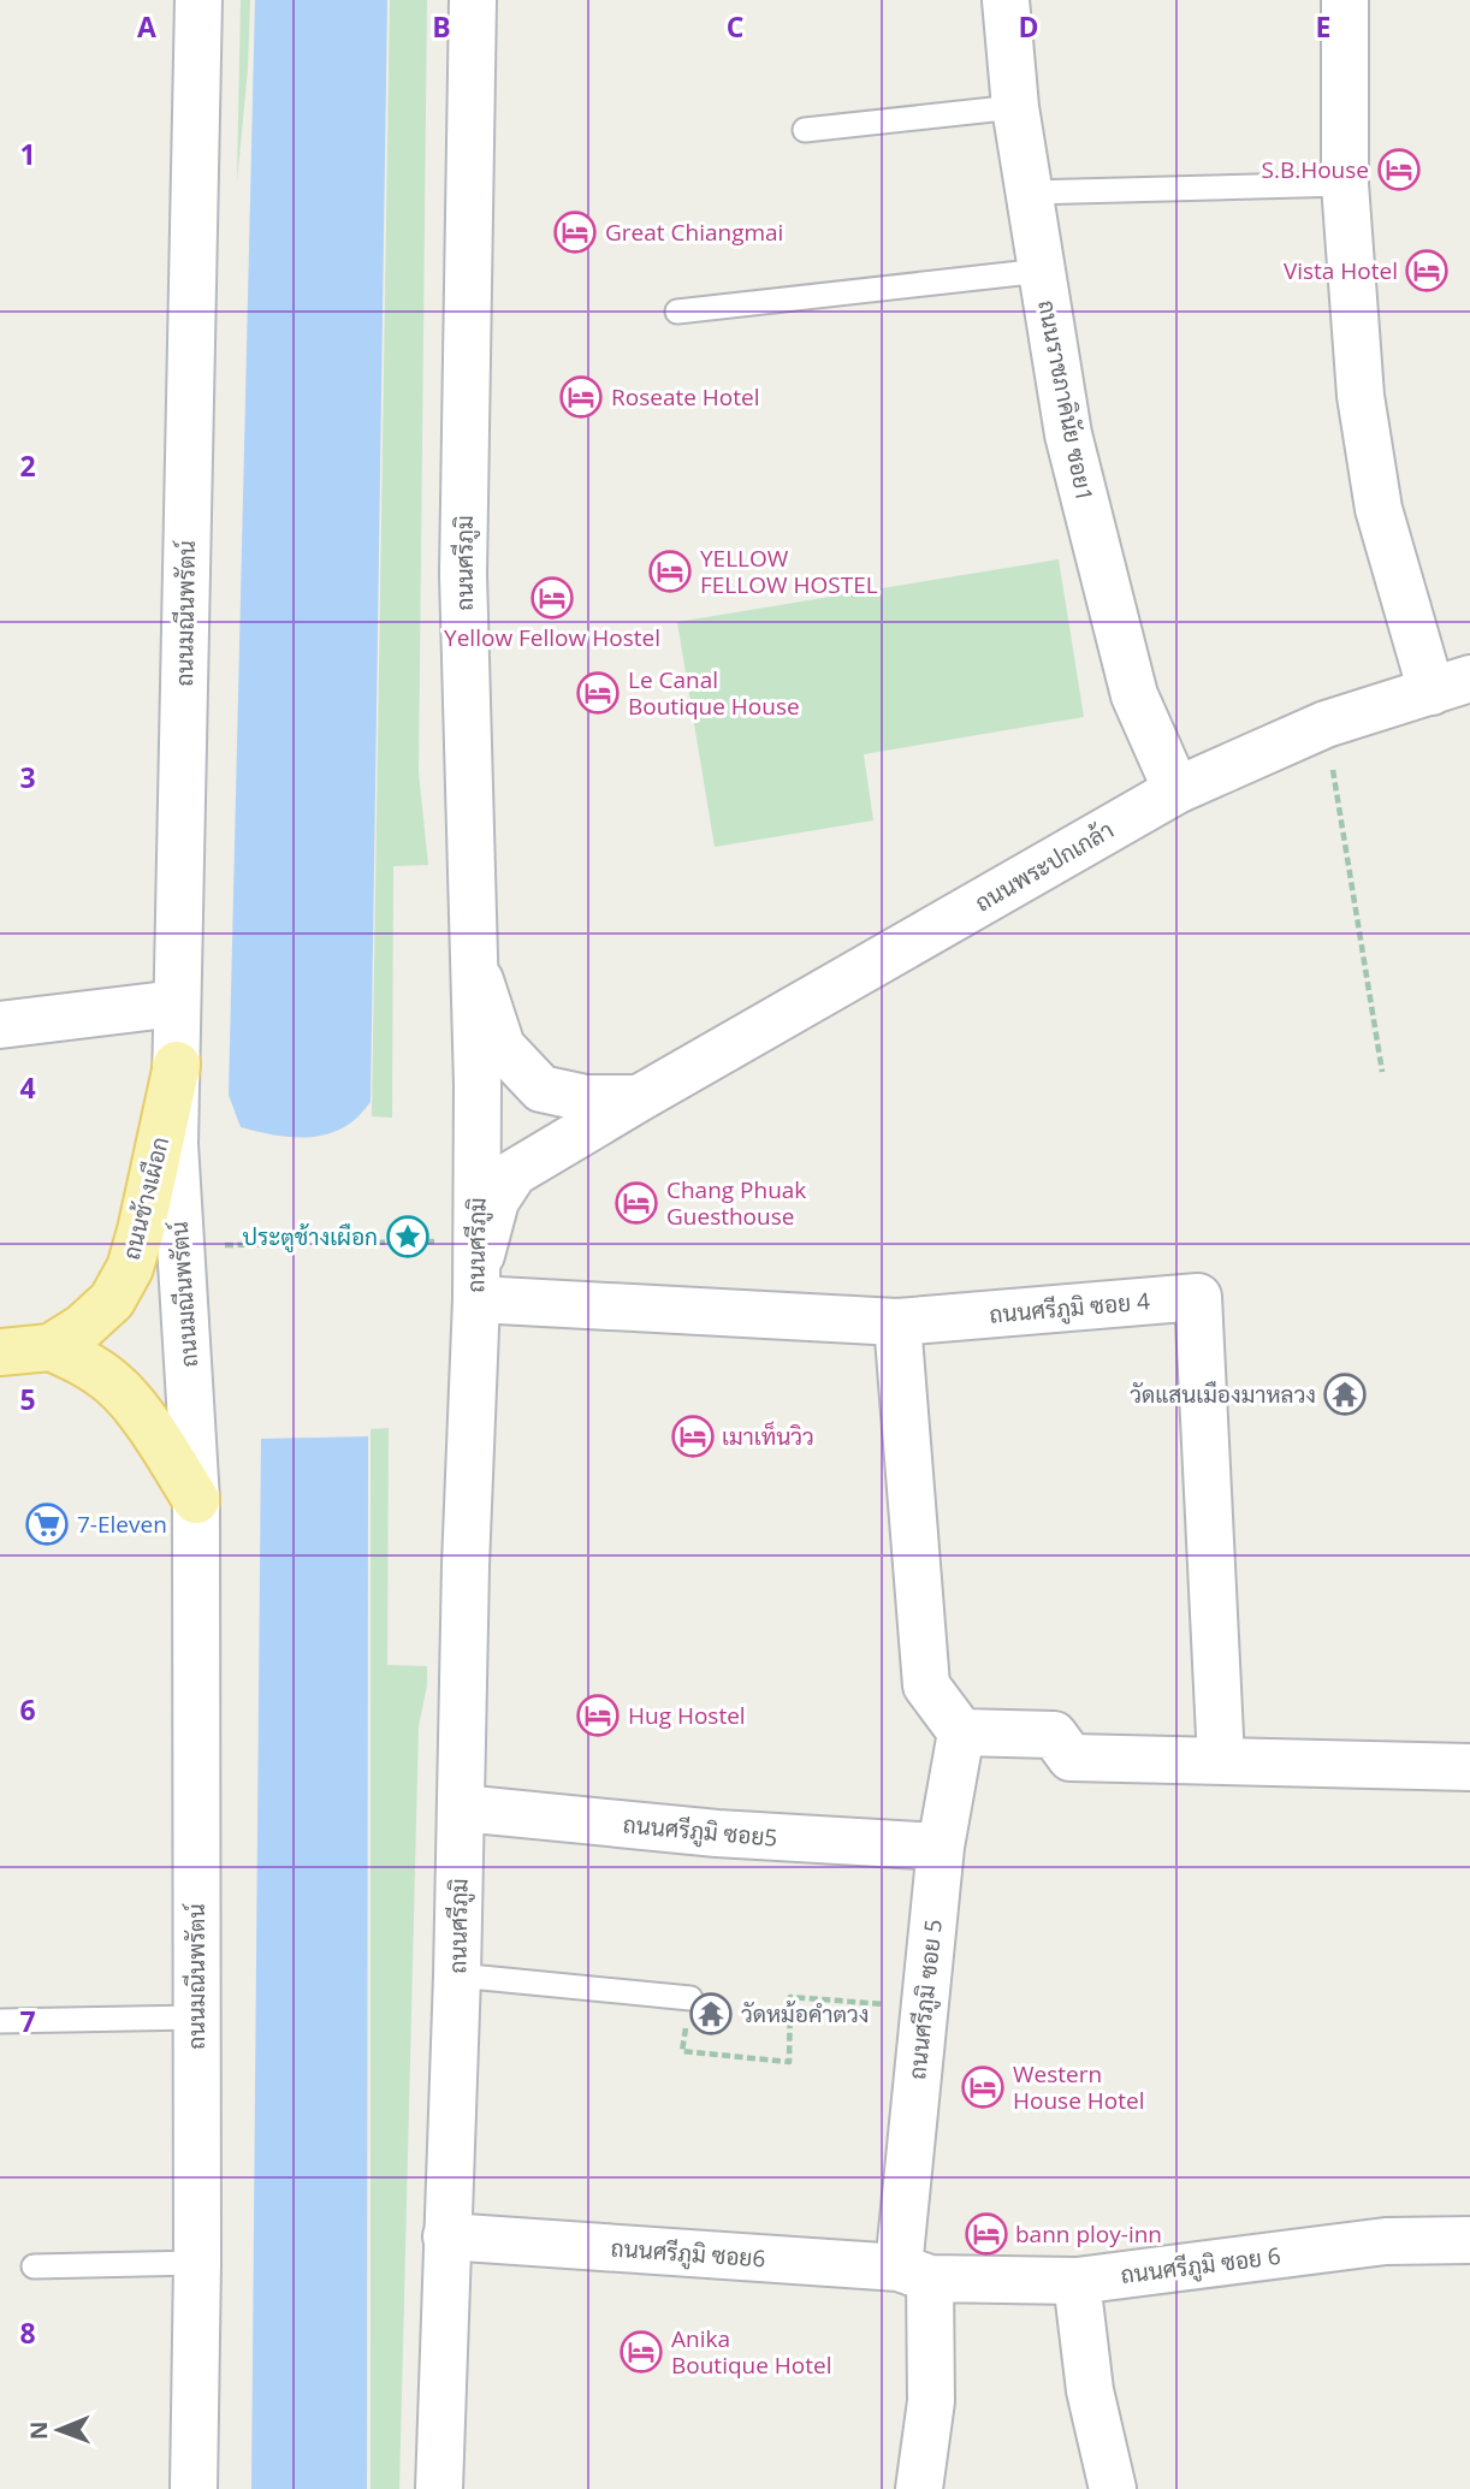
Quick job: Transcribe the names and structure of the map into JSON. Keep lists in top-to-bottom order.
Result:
{
  "streets": {
    "main road": ["ถนนช้างเผือก"],
    "street": [
      "ถนนราชภาคินัย ซอย1",
      "ถนนศรีภูมิ",
      "ถนนมณีนพรัตน์",
      "ถนนพระปกเกล้า",
      "ถนนศรีภูมิ ซอย 4",
      "ถนนศรีภูมิ ซอย5",
      "ถนนศรีภูมิ ซอย 5",
      "ถนนศรีภูมิ ซอย6",
      "ถนนศรีภูมิ ซอย 6"
    ]
  },
  "crossings": [
    ["ถนนราชภาคินัย ซอย1", "ถนนพระปกเกล้า"],
    ["ถนนศรีภูมิ", "ถนนพระปกเกล้า"],
    ["ถนนศรีภูมิ", "ถนนศรีภูมิ ซอย 4"],
    ["ถนนศรีภูมิ", "ถนนศรีภูมิ ซอย5"],
    ["ถนนศรีภูมิ", "ถนนศรีภูมิ ซอย6"],
    ["ถนนมณีนพรัตน์", "ถนนช้างเผือก"],
    ["ถนนพระปกเกล้า", "ถนนศรีภูมิ ซอย 4"],
    ["ถนนศรีภูมิ ซอย5", "ถนนศรีภูมิ ซอย 5"],
    ["ถนนศรีภูมิ ซอย 5", "ถนนศรีภูมิ ซอย6"],
    ["ถนนศรีภูมิ ซอย 5", "ถนนศรีภูมิ ซอย 6"],
    ["ถนนศรีภูมิ ซอย6", "ถนนศรีภูมิ ซอย 6"]
  ],
  "places": {
    "hotel": [
      "S.B.House",
      "Great Chiangmai",
      "Vista Hotel",
      "Roseate Hotel",
      "YELLOW FELLOW HOSTEL",
      "Yellow Fellow Hostel",
      "Le Canal Boutique House",
      "Chang Phuak Guesthouse",
      "เมาเท็นวิว",
      "Hug Hostel",
      "Western House Hotel",
      "bann ploy-inn",
      "Anika Boutique Hotel"
    ],
    "place": ["ประตูช้างเผือก"],
    "temple": ["วัดแสนเมืองมาหลวง", "วัดหม้อคำตวง"],
    "supermarket": ["7-Eleven"]
  },
  "north": "left",
  "grid": {
    "columns": [
      "A",
      "B",
      "C",
      "D",
      "E"
    ],
    "rows": [
      "1",
      "2",
      "3",
      "4",
      "5",
      "6",
      "7",
      "8"
    ]
  }
}
